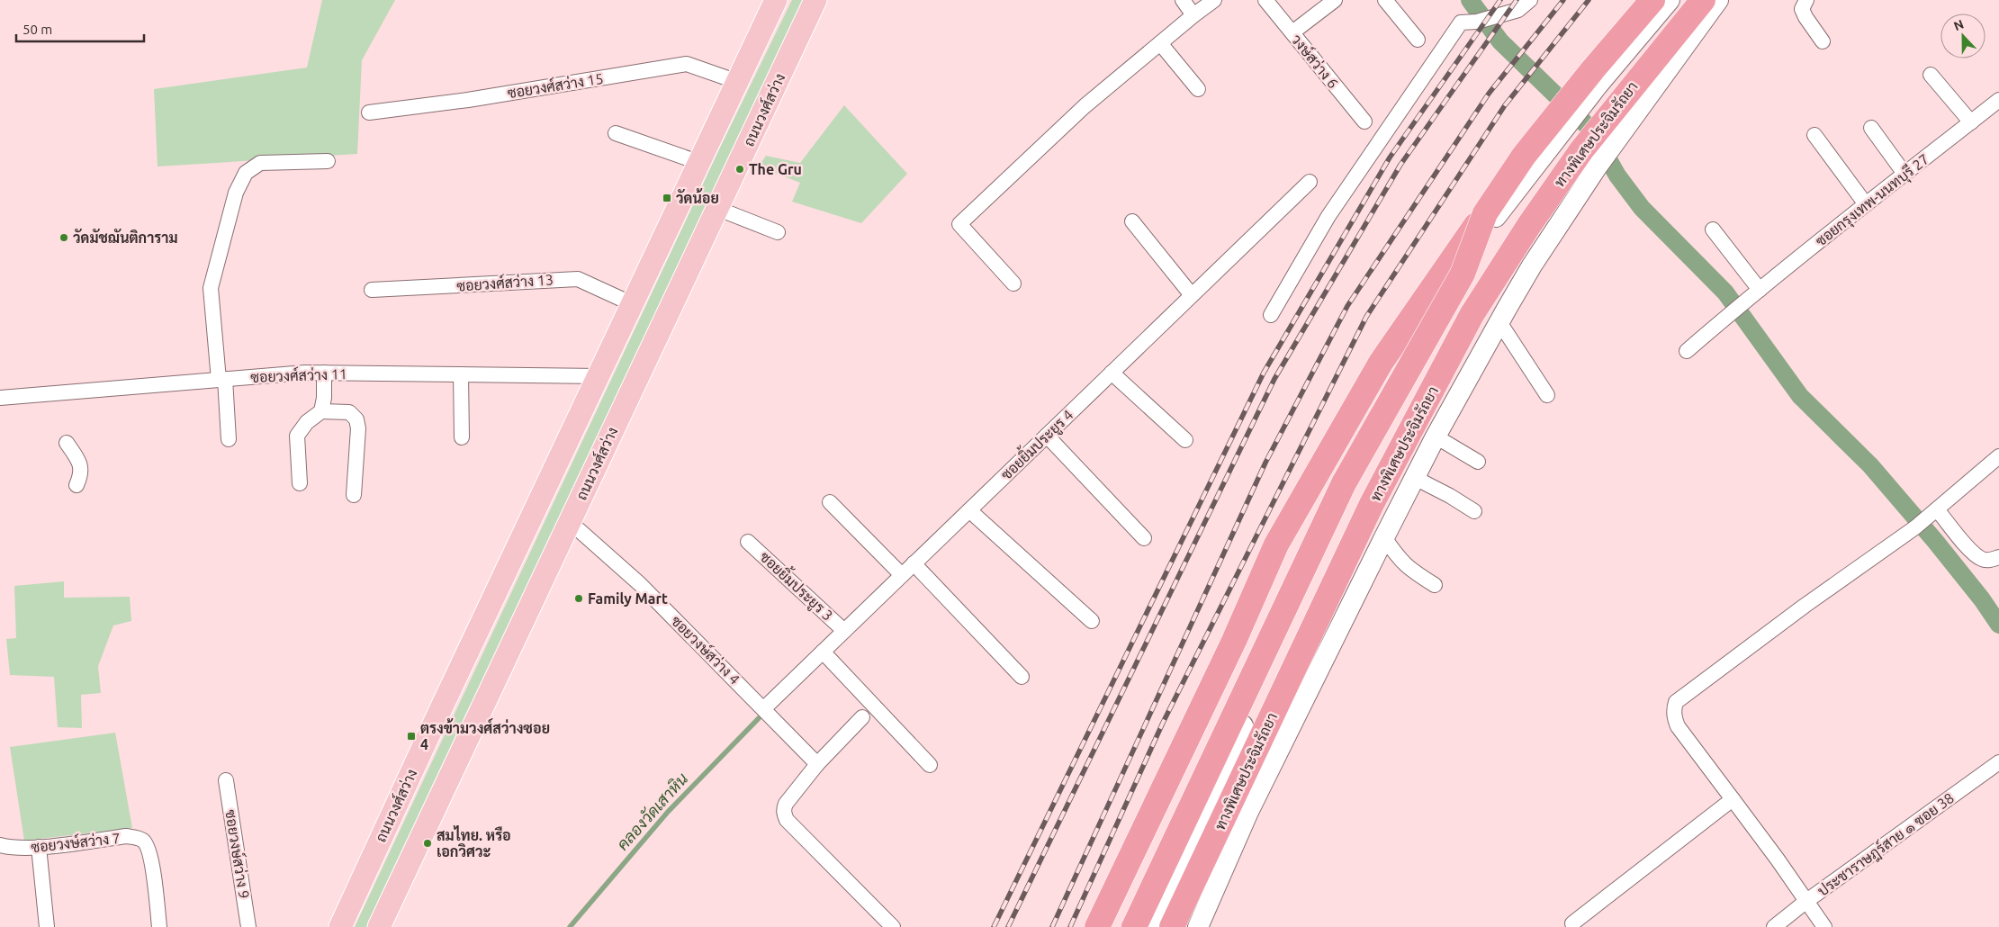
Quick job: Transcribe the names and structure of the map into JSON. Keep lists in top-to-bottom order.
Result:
{
  "streets": {
    "highway": ["ทางพิเศษประจิมรัถยา"],
    "main road": ["ถนนวงศ์สว่าง"],
    "street": [
      "วงษ์สว่าง 6",
      "ซอยวงศ์สว่าง 15",
      "ซอยกรุงเทพ-นนทบุรี 27",
      "ซอยวงศ์สว่าง 13",
      "ซอยวงศ์สว่าง 11",
      "ซอยยิ้มประยูร 4",
      "ซอยยิ้มประยูร 3",
      "ซอยวงษ์สว่าง 4",
      "ซอยวงษ์สว่าง 7",
      "ประชาราษฎร์สาย ๑ ซอย 38",
      "ซอยวงษ์สว่าง 9"
    ]
  },
  "crossings": [
    ["ซอยวงศ์สว่าง 15", "ถนนวงศ์สว่าง"],
    ["ถนนวงศ์สว่าง", "ซอยวงศ์สว่าง 13"],
    ["ถนนวงศ์สว่าง", "ซอยวงศ์สว่าง 11"],
    ["ถนนวงศ์สว่าง", "ซอยวงษ์สว่าง 4"],
    ["ซอยยิ้มประยูร 4", "ซอยยิ้มประยูร 3"],
    ["ซอยยิ้มประยูร 4", "ซอยวงษ์สว่าง 4"]
  ],
  "water": ["คลองวัดเสาหิน"],
  "places": {
    "other": [
      "The Gru",
      "วัดมัชฌันติการาม",
      "Family Mart",
      "สมไทย. หรือ เอกวิศวะ"
    ],
    "transit": ["วัดน้อย", "ตรงข้ามวงศ์สว่างซอย 4"]
  },
  "scale_bar": "50 m",
  "north": "top"
}
